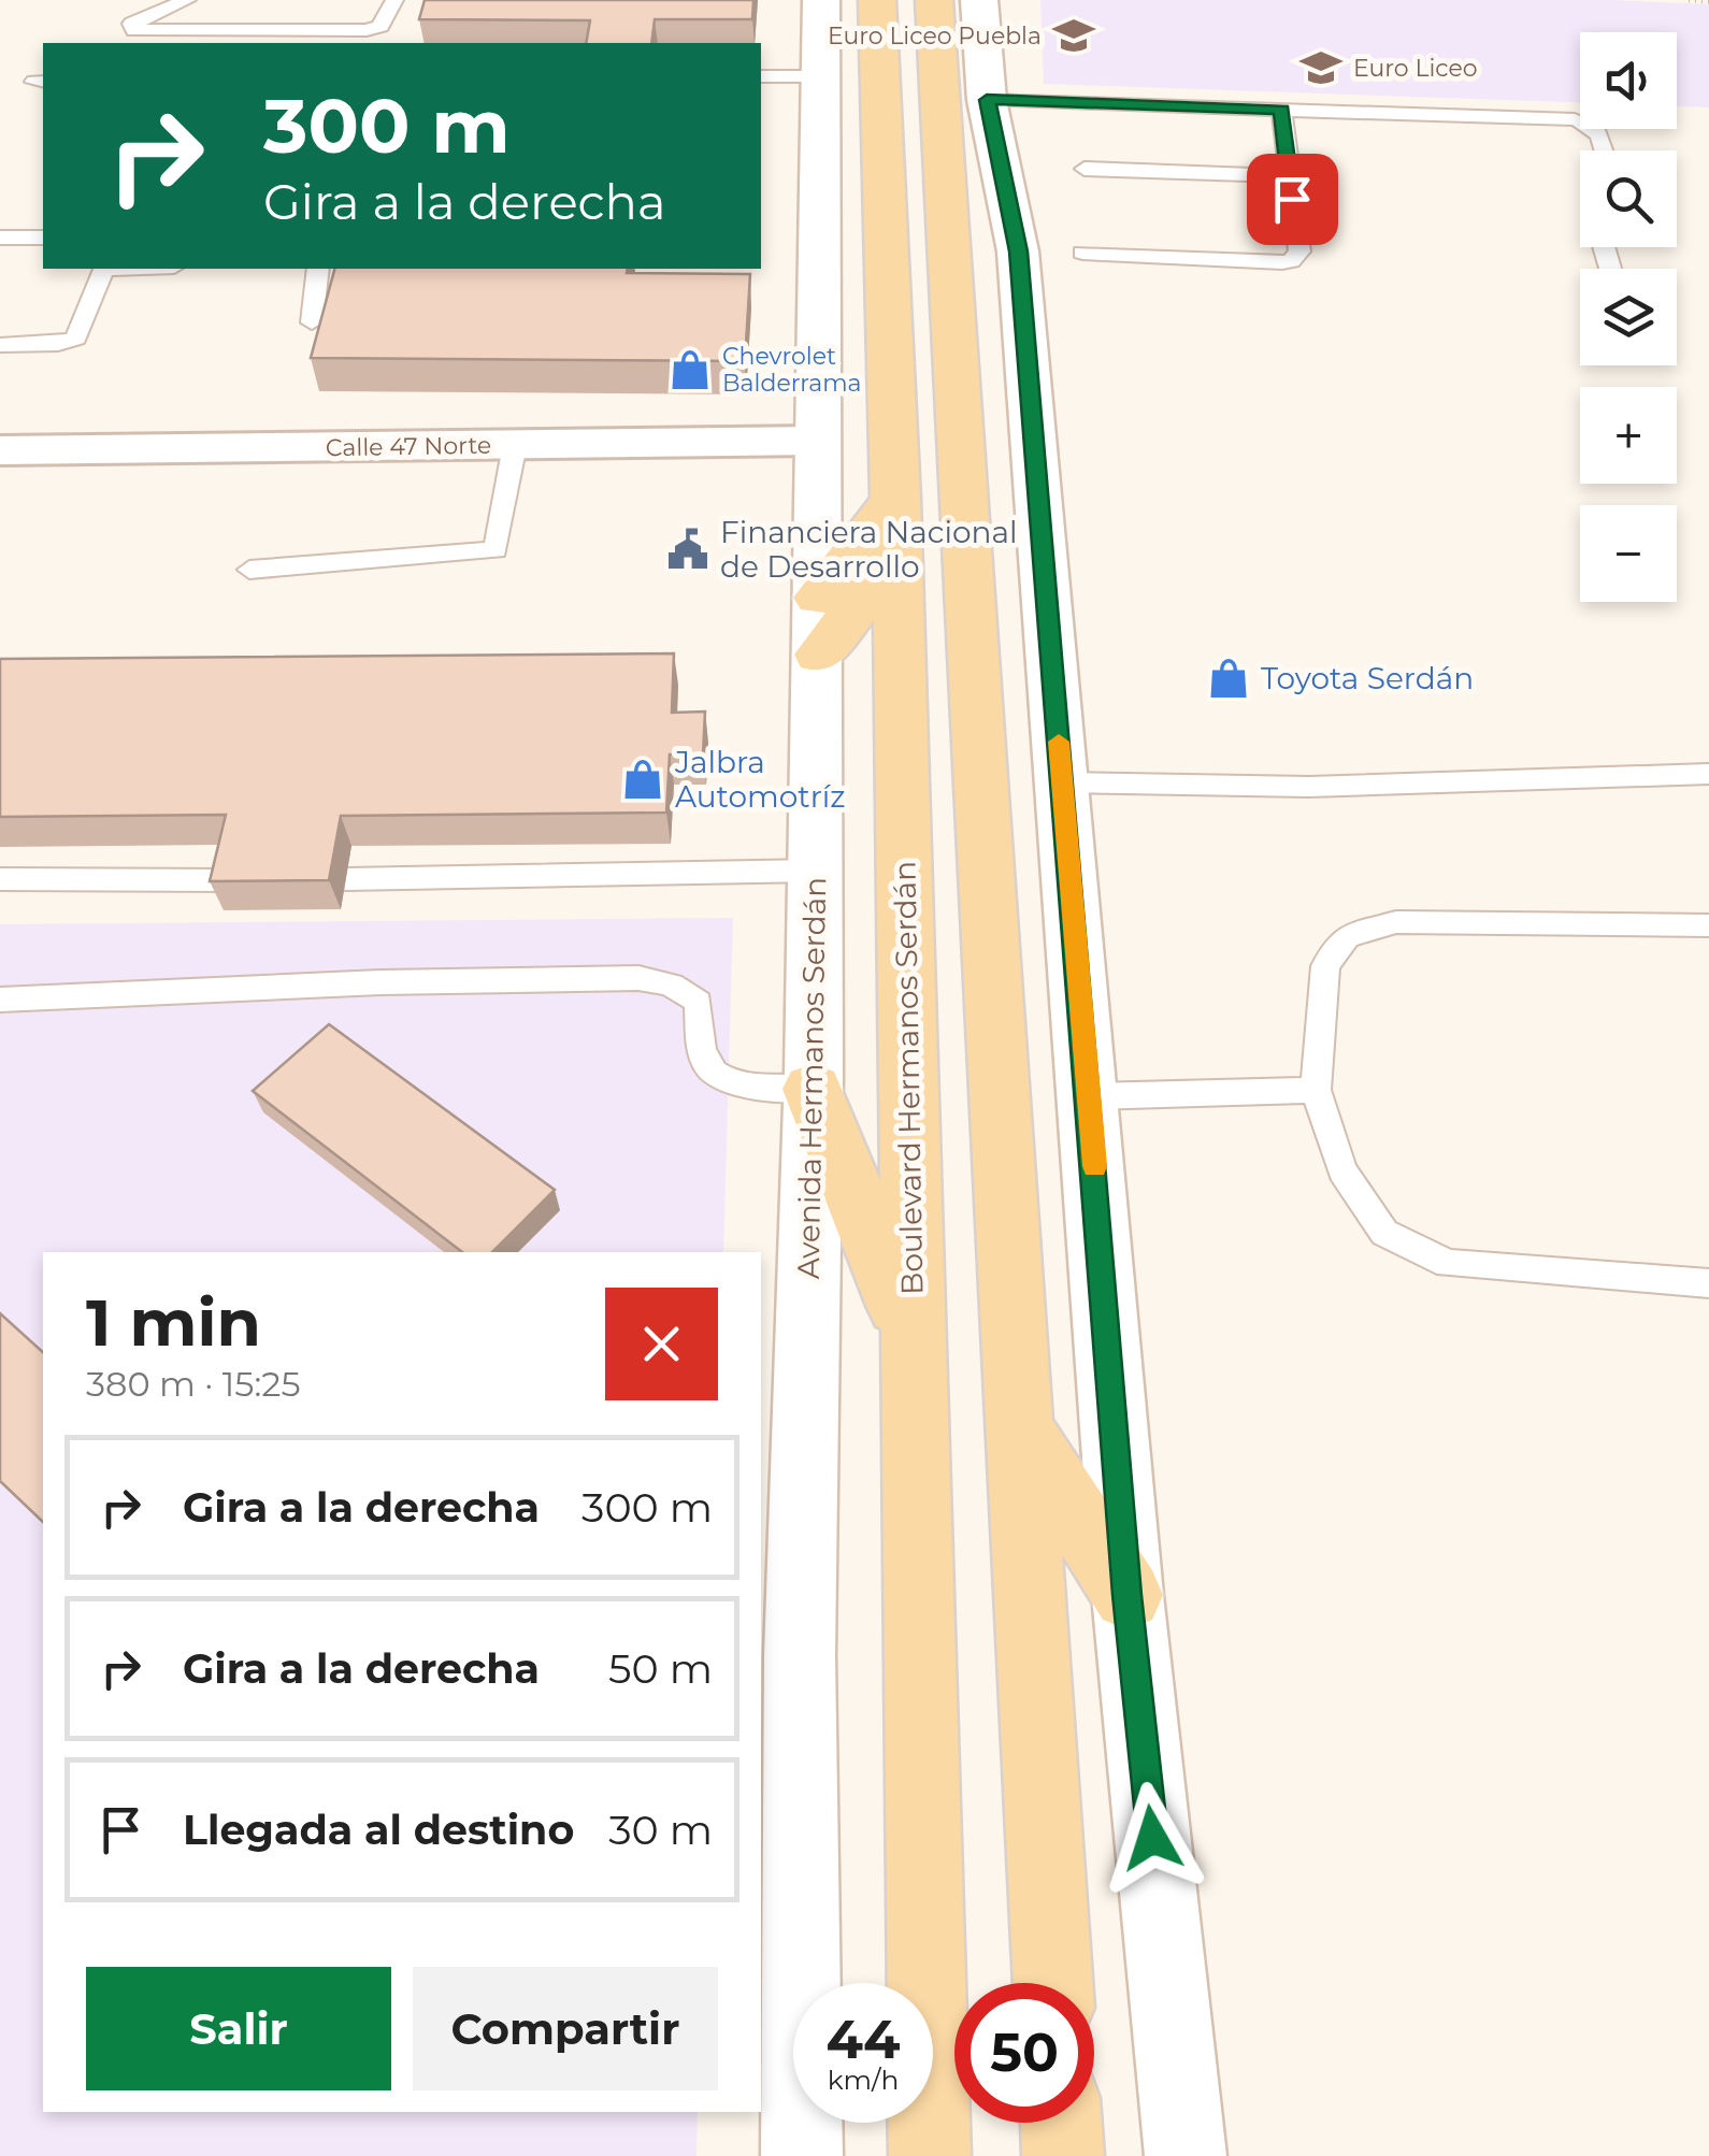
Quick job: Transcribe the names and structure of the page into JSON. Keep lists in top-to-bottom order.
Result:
{
  "streets": {
    "main road": ["Avenida Hermanos Serdán", "Boulevard Hermanos Serdán"],
    "street": ["Calle 47 Norte"]
  },
  "crossings": [
    ["Calle 47 Norte", "Avenida Hermanos Serdán"],
    ["Avenida Hermanos Serdán", "Boulevard Hermanos Serdán"]
  ],
  "places": {
    "school or university": ["Euro Liceo Puebla", "Euro Liceo"],
    "shop": ["Chevrolet Balderrama", "Toyota Serdán", "Jalbra Automotríz"],
    "public building": ["Financiera Nacional de Desarrollo"]
  },
  "page": {
    "map_buttons": ["+", "−"],
    "turn": ["300 m", "Gira a la derecha"],
    "heading": ["1 min", "380 m · 15:25"],
    "list": [
      {
        "name": "Gira a la derecha",
        "value": "300 m"
      },
      {
        "name": "Gira a la derecha",
        "value": "50 m"
      },
      {
        "name": "Llegada al destino",
        "value": "30 m"
      }
    ],
    "buttons": ["Salir", "Compartir"],
    "speed": "44 km/h",
    "limit": "50"
  }
}
